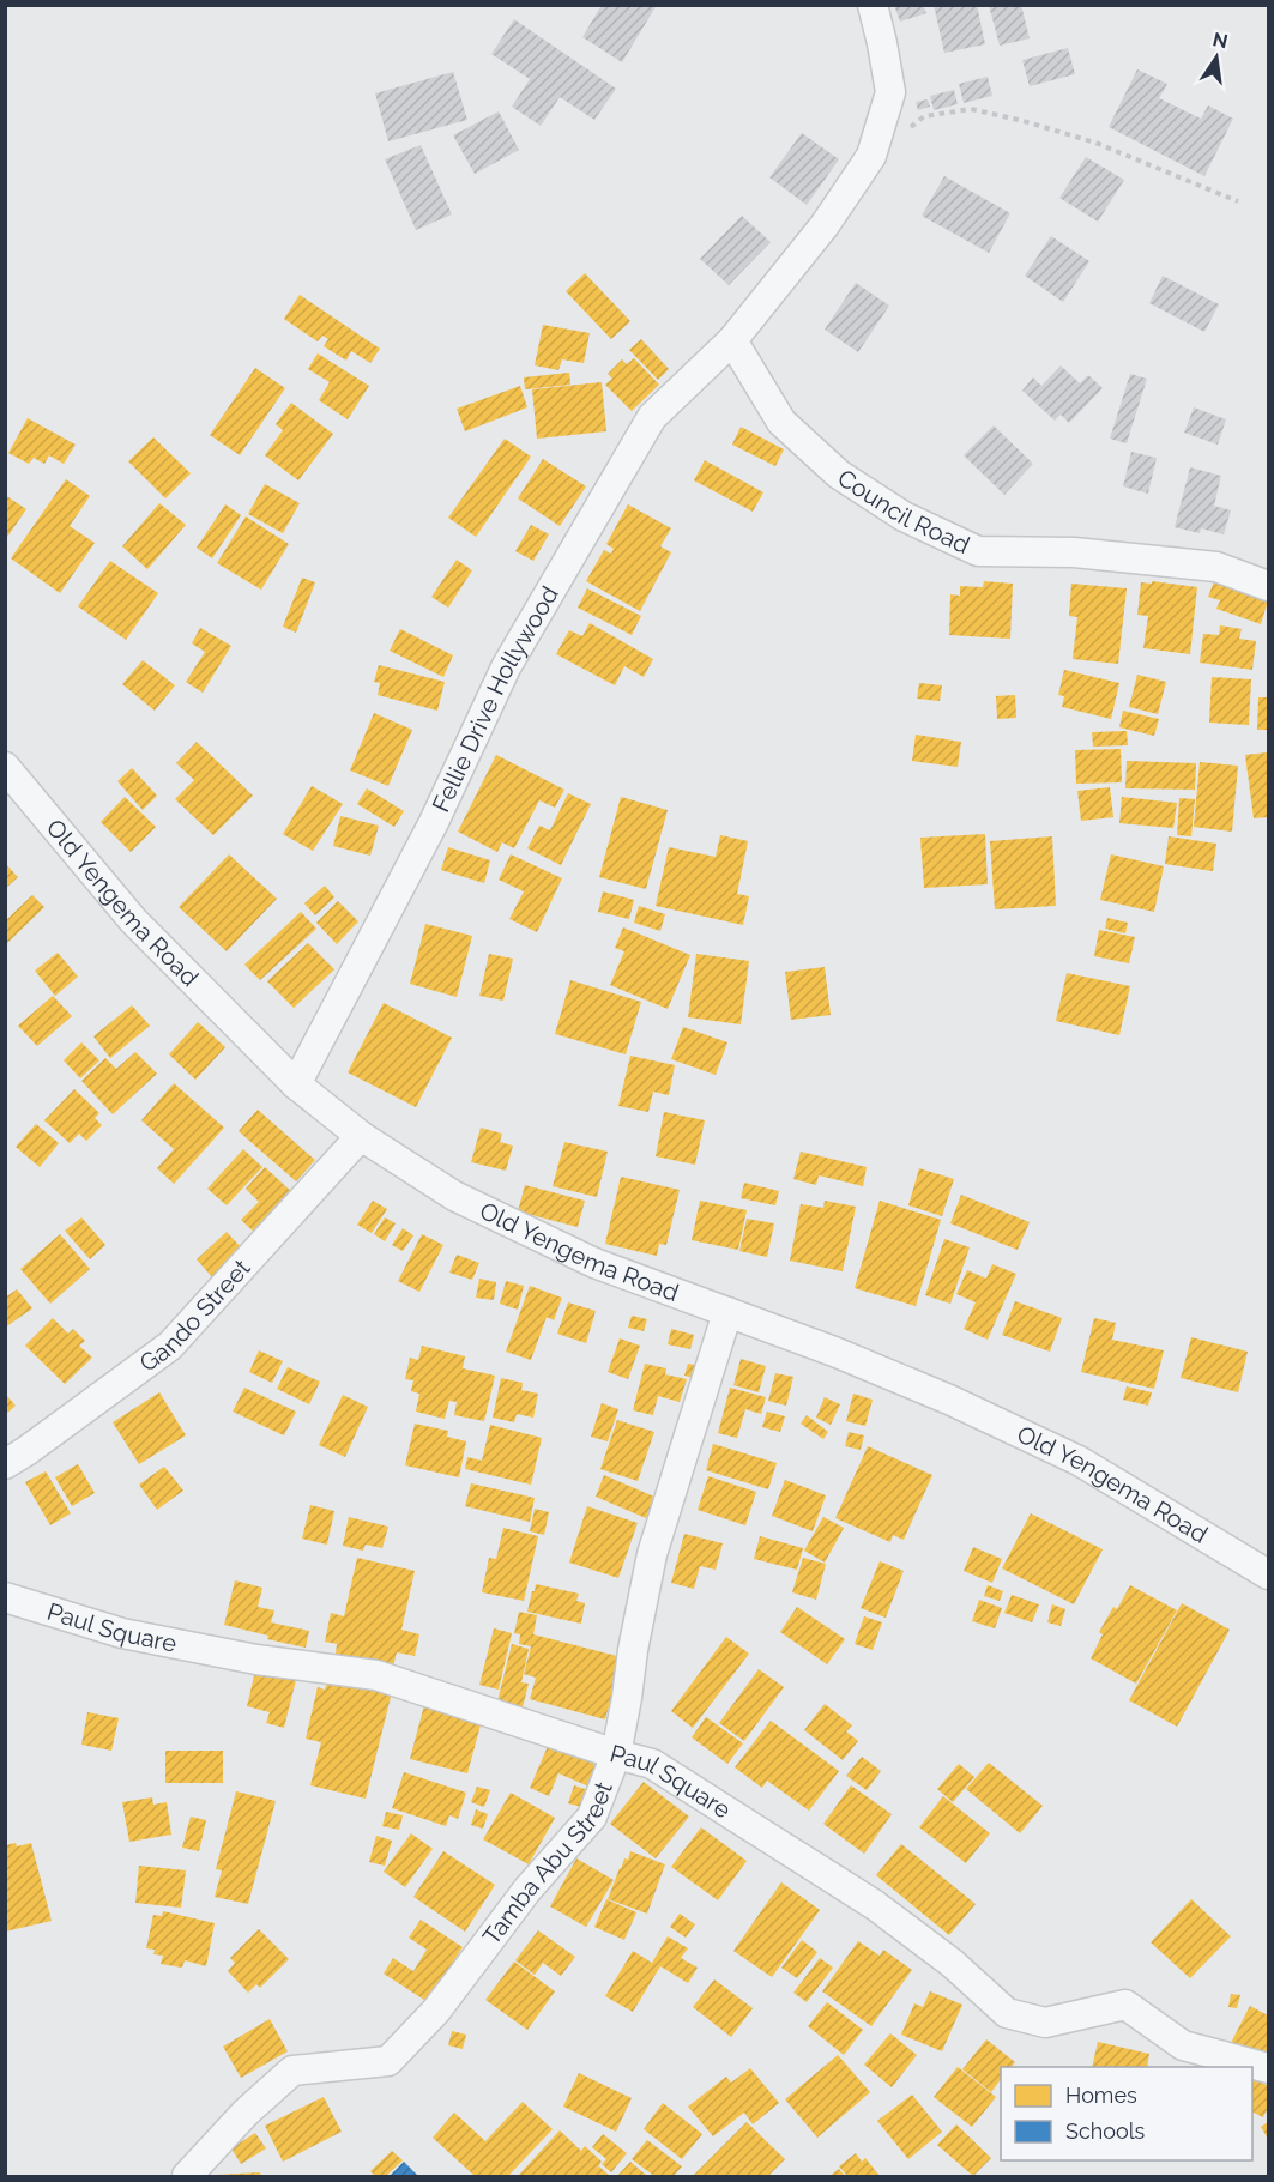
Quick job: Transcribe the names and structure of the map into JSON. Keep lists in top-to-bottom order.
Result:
{
  "streets": {
    "street": [
      "Council Road",
      "Fellie Drive Hollywood",
      "Old Yengema Road",
      "Gando Street",
      "Paul Square",
      "Tamba Abu Street"
    ]
  },
  "crossings": [
    ["Council Road", "Fellie Drive Hollywood"],
    ["Fellie Drive Hollywood", "Old Yengema Road"],
    ["Old Yengema Road", "Gando Street"],
    ["Old Yengema Road", "Tamba Abu Street"],
    ["Paul Square", "Tamba Abu Street"]
  ],
  "legend": ["Homes", "Schools"],
  "north": "top"
}
